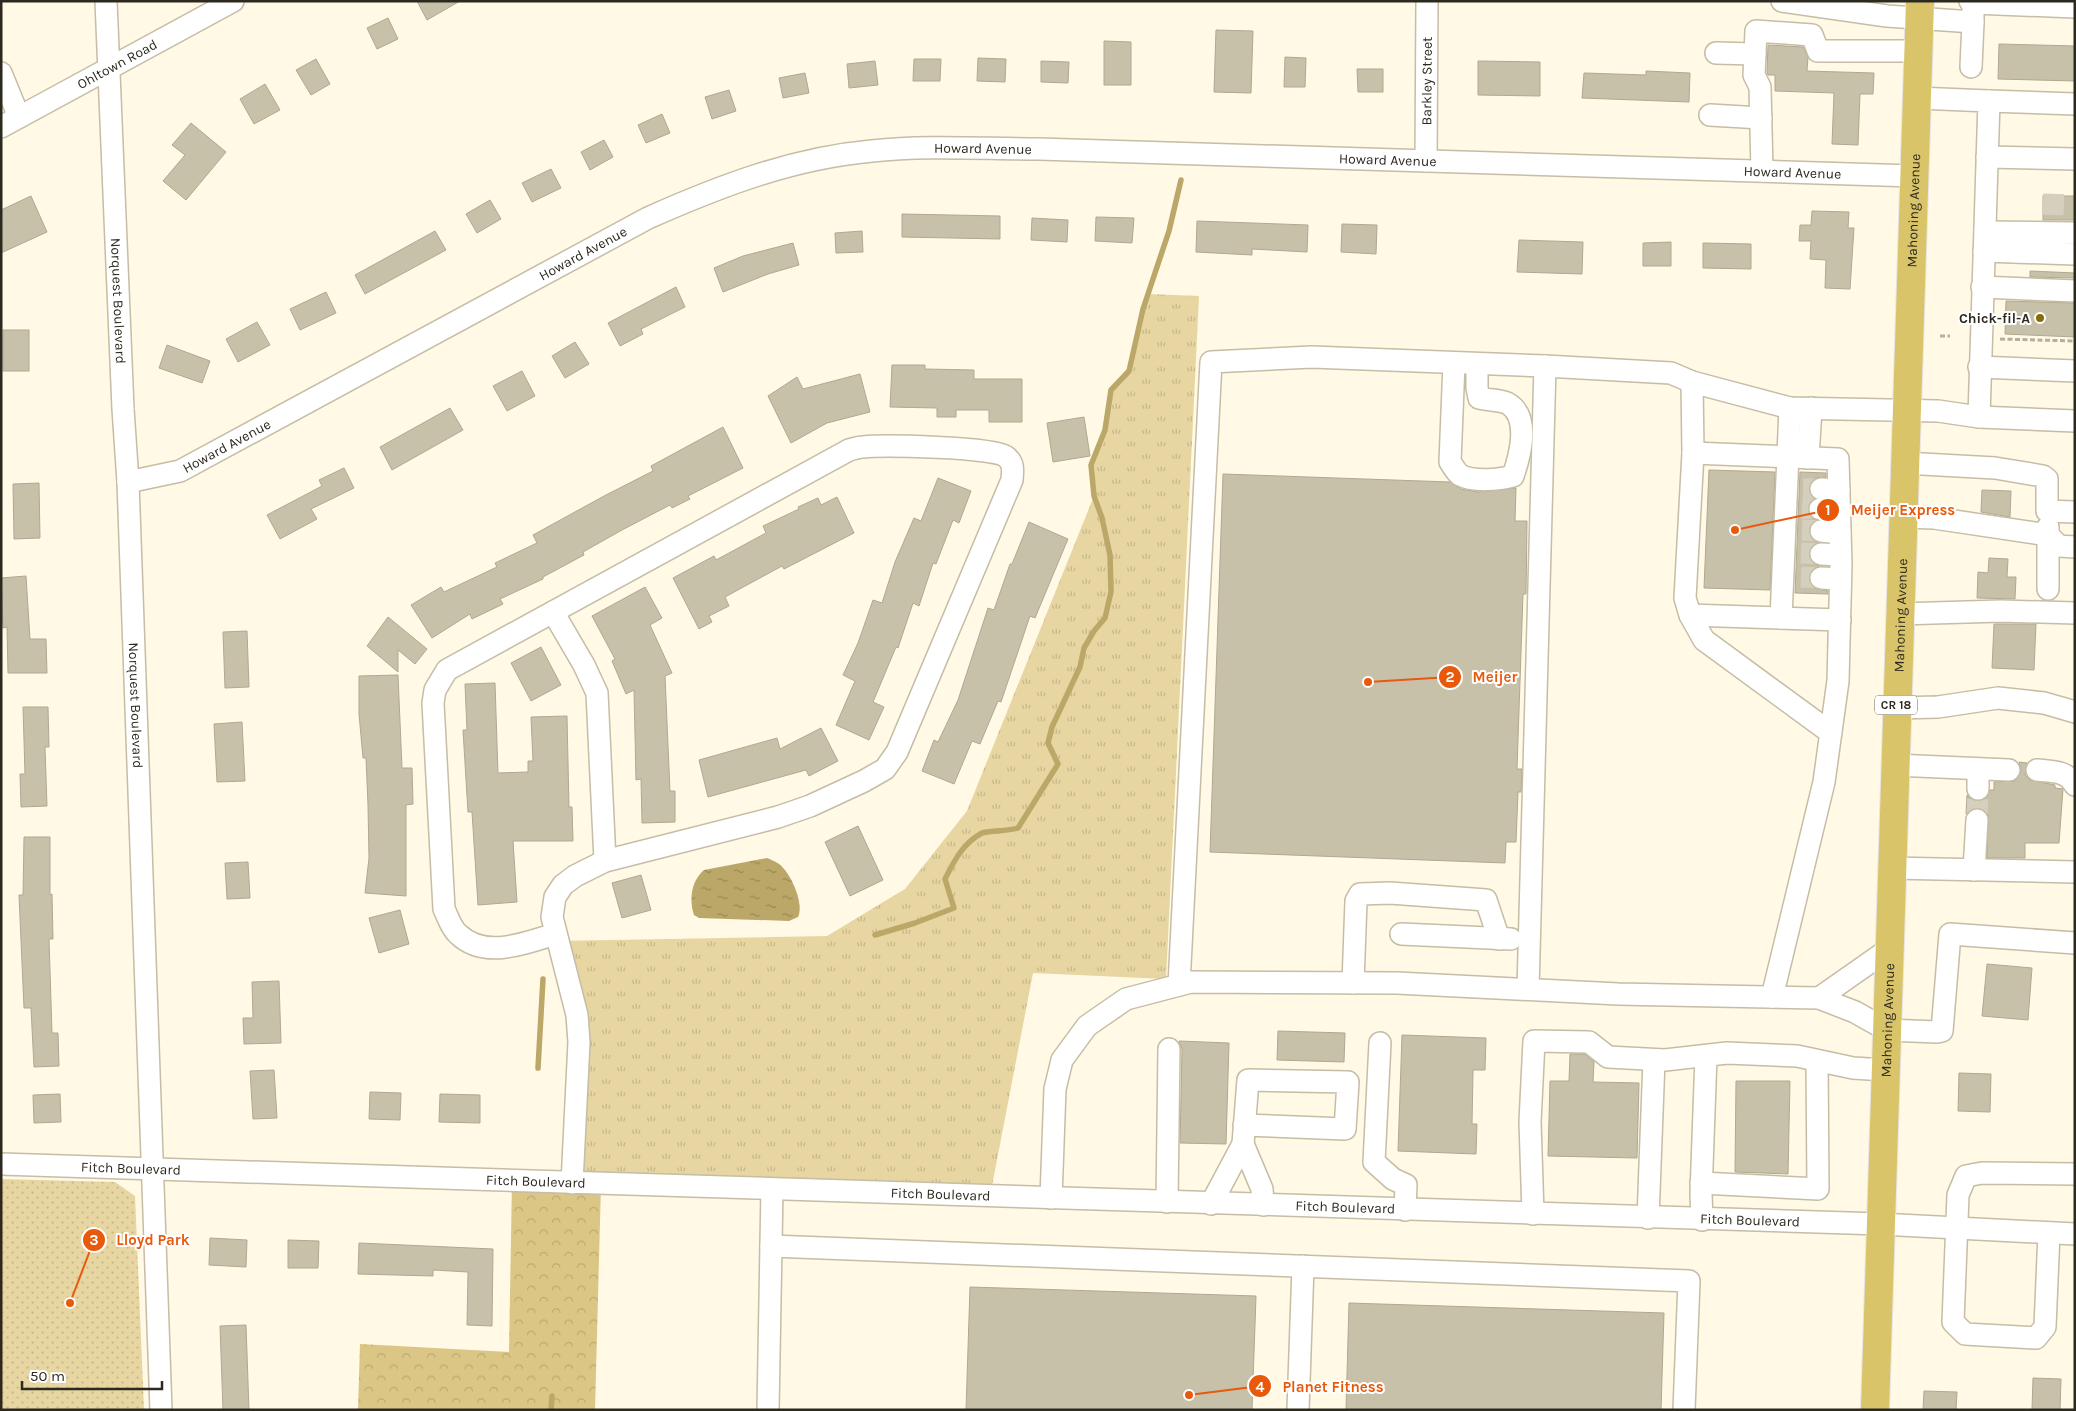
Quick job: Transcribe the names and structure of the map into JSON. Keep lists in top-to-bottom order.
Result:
{
  "streets": {
    "main road": ["Mahoning Avenue", "CR 18"],
    "street": [
      "Ohltown Road",
      "Barkley Street",
      "Howard Avenue",
      "Norquest Boulevard",
      "Fitch Boulevard"
    ]
  },
  "crossings": [
    ["Ohltown Road", "Norquest Boulevard"],
    ["Barkley Street", "Howard Avenue"],
    ["Howard Avenue", "Mahoning Avenue"],
    ["Howard Avenue", "Norquest Boulevard"],
    ["Mahoning Avenue", "Fitch Boulevard"],
    ["Norquest Boulevard", "Fitch Boulevard"]
  ],
  "places": [
    "Chick-fil-A",
    "Meijer Express",
    "Meijer",
    "Lloyd Park",
    "Planet Fitness"
  ],
  "scale_bar": "50 m"
}
